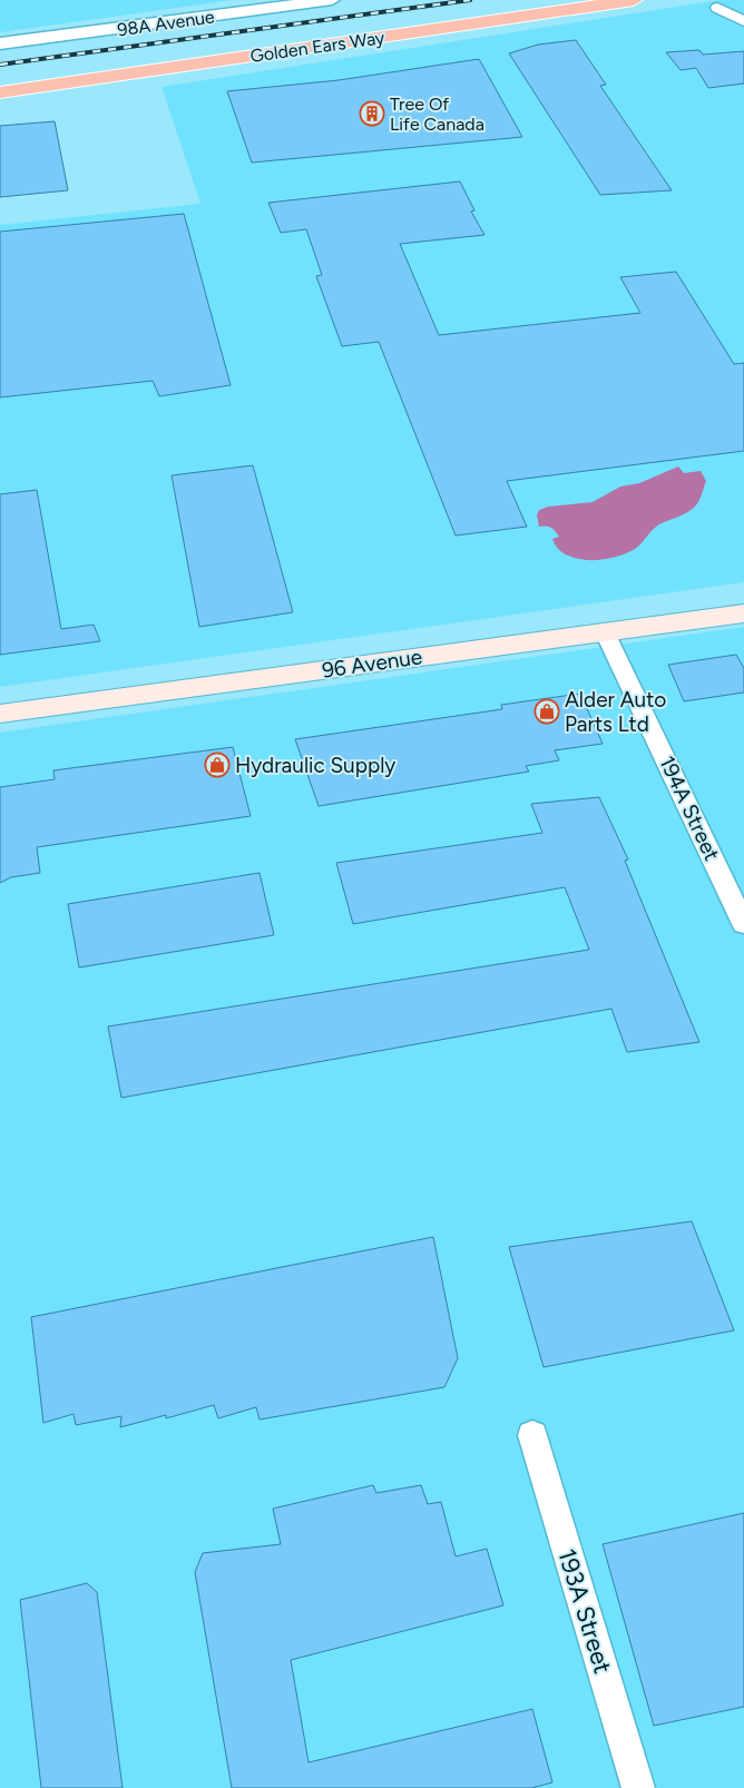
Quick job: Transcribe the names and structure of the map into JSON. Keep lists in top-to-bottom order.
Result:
{
  "streets": {
    "highway": ["Golden Ears Way"],
    "main road": ["96 Avenue"],
    "street": ["98A Avenue", "194A Street", "193A Street"]
  },
  "crossings": [
    ["96 Avenue", "194A Street"]
  ],
  "places": {
    "building": ["Tree Of Life Canada"],
    "shop": ["Alder Auto Parts Ltd", "Hydraulic Supply"]
  }
}
